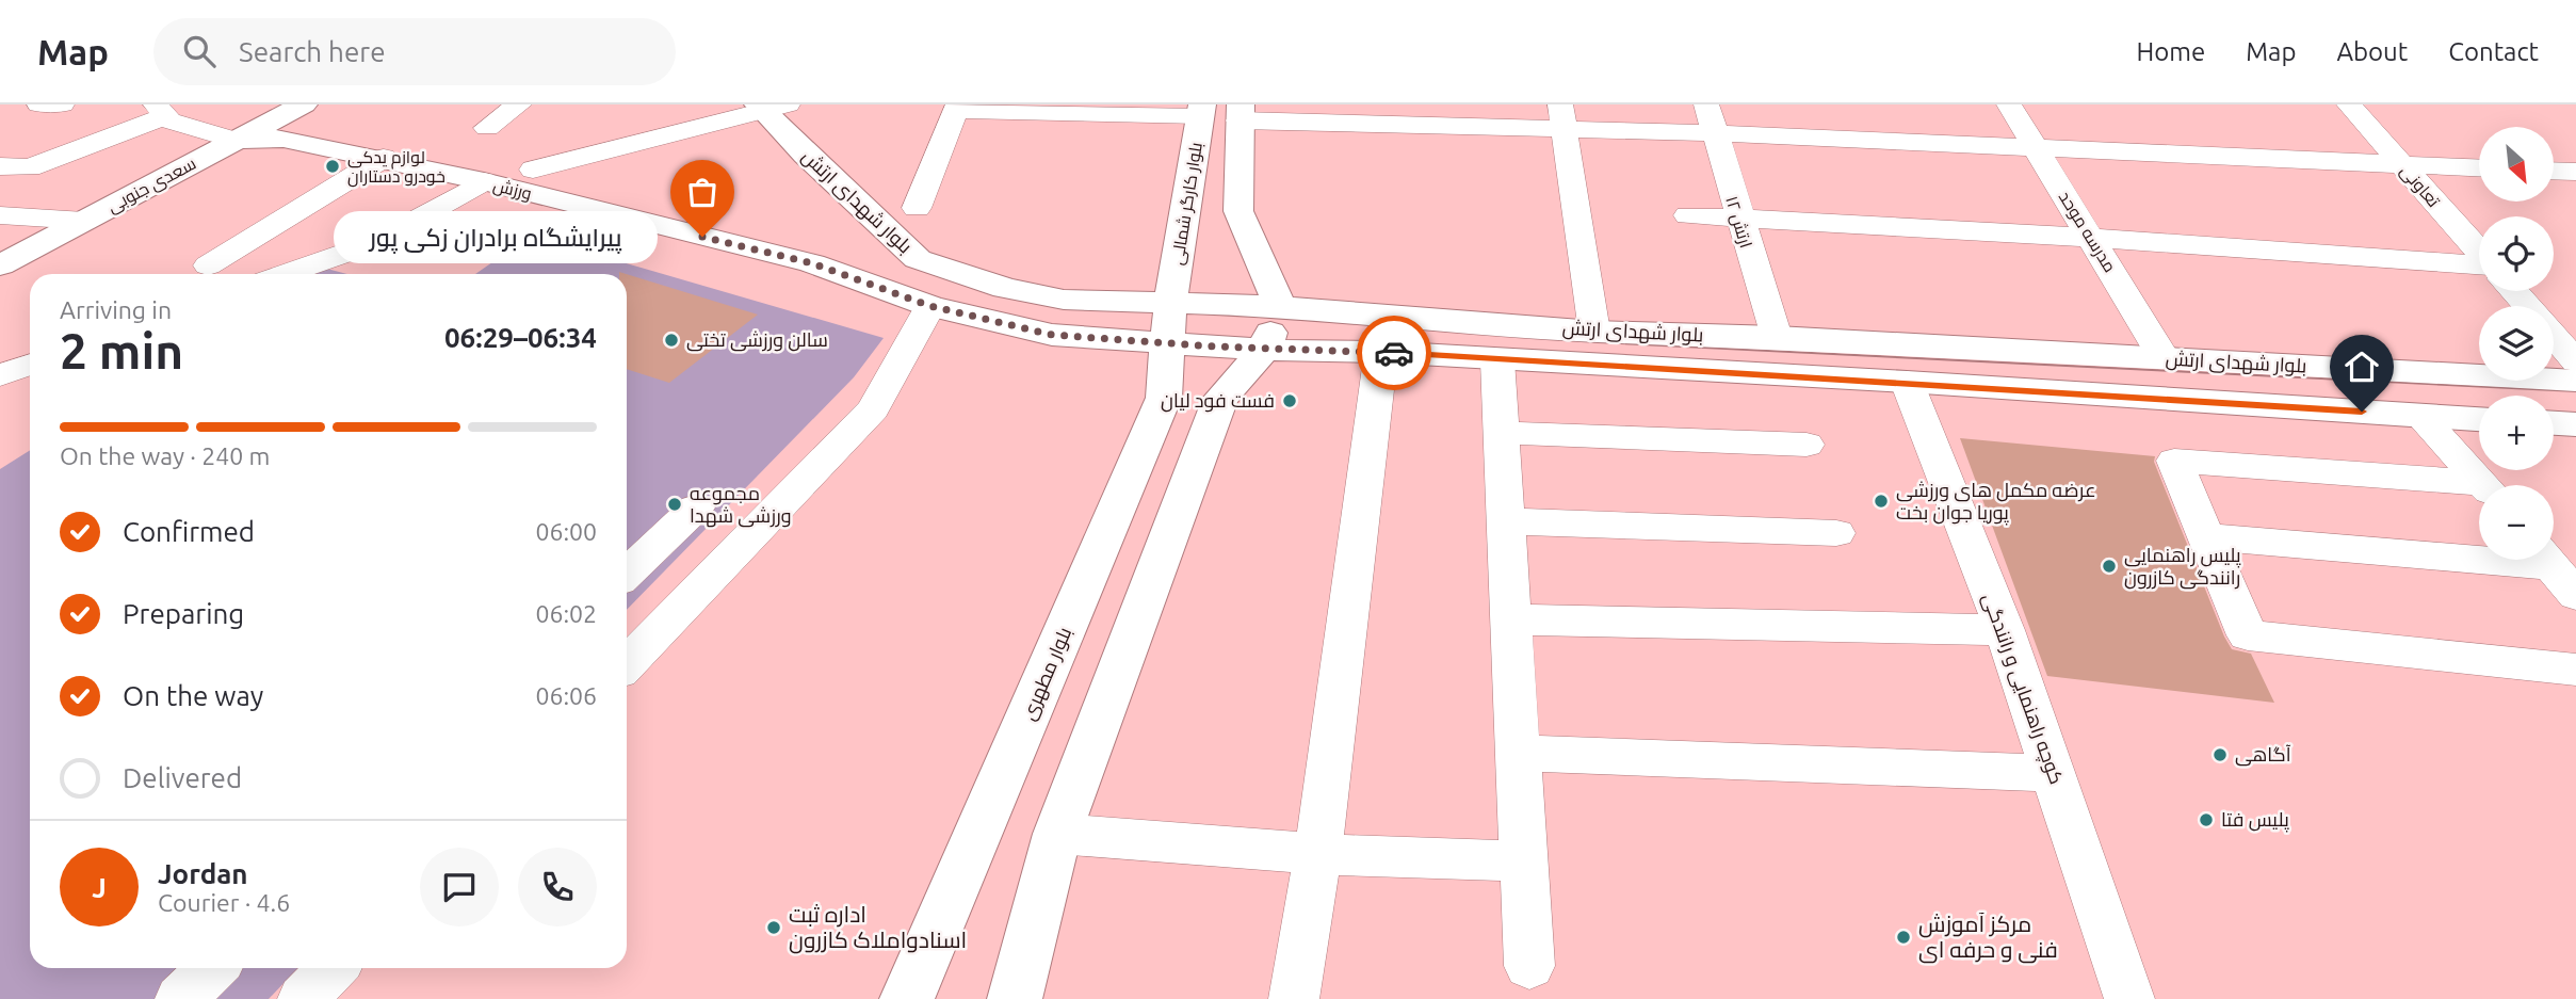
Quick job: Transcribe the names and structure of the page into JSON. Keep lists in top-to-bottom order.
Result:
{
  "streets": {
    "main road": [
      "سعدی جنوبی",
      "ورزش",
      "بلوار شهدای ارتش",
      "بلوار کارگر شمالی",
      "بلوار مطهری"
    ],
    "street": [
      "تعاونی",
      "ارتش ۱۲",
      "مدرسه موحد",
      "کوچه راهنمایی و رانندگی"
    ]
  },
  "crossings": [
    ["سعدی جنوبی", "ورزش"],
    ["ورزش", "بلوار شهدای ارتش"],
    ["ورزش", "بلوار کارگر شمالی"],
    ["ورزش", "بلوار مطهری"],
    ["بلوار شهدای ارتش", "بلوار کارگر شمالی"],
    ["بلوار شهدای ارتش", "ارتش ۱۲"],
    ["بلوار شهدای ارتش", "مدرسه موحد"],
    ["بلوار شهدای ارتش", "بلوار مطهری"],
    ["بلوار شهدای ارتش", "کوچه راهنمایی و رانندگی"],
    ["بلوار کارگر شمالی", "بلوار مطهری"]
  ],
  "places": [
    "لوازم یدکی خودرو دستاران",
    "پیرایشگاه برادران زکی پور",
    "سالن ورزشی تختی",
    "فست فود لیان",
    "عرضه مکمل های ورزشی پوریا جوان بخت",
    "مجموعه ورزشی شهدا",
    "پلیس راهنمایی رانندگی کازرون",
    "آگاهی",
    "پلیس فتا",
    "اداره ثبت اسنادواملاک کازرون",
    "مرکز آموزش فنی و حرفه ای"
  ],
  "north": "bottom right",
  "page": {
    "header": "Map",
    "search": "Search here",
    "nav": [
      "Home",
      "Map",
      "About",
      "Contact"
    ],
    "map_buttons": ["+", "−"],
    "bubble": "پیرایشگاه برادران زکی پور",
    "heading": ["2 min", "Arriving in", "06:29–06:34"],
    "panel": ["Jordan", "Courier · 4.6"],
    "bar": "On the way · 240 m",
    "list": [
      ["Confirmed", "06:00"],
      ["Preparing", "06:02"],
      ["On the way", "06:06"],
      "Delivered"
    ],
    "round": "J"
  }
}
